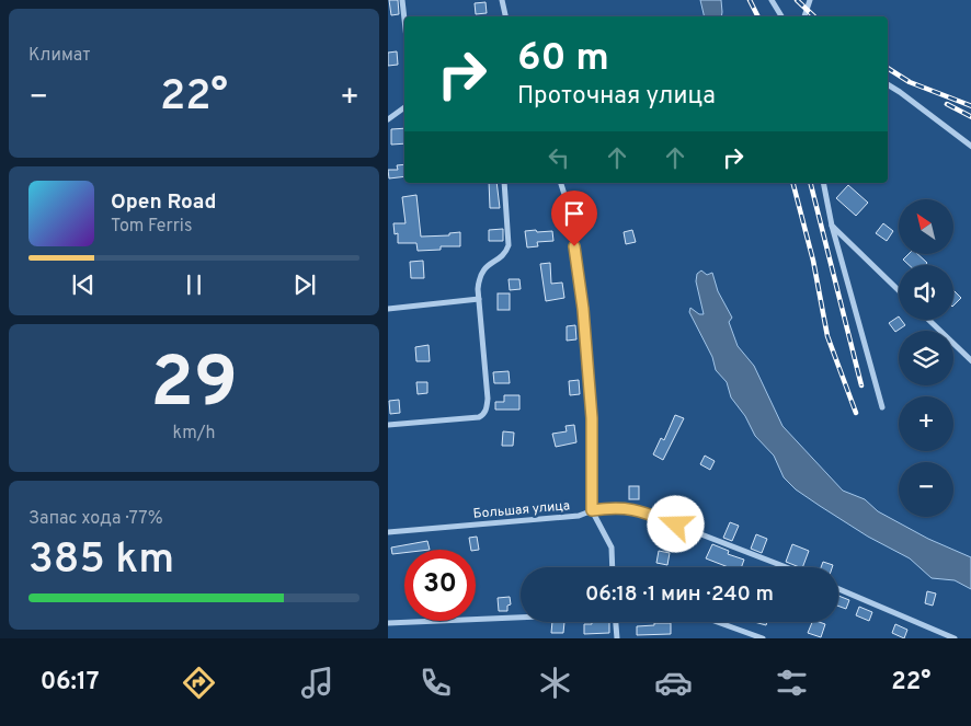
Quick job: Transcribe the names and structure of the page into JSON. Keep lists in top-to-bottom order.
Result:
{
  "streets": {
    "street": ["Большая улица"]
  },
  "north": "top left",
  "page": {
    "tile": [
      "Климат",
      ["29", "km/h"],
      ["Запас хода · 77%", "385 km"]
    ],
    "turn": ["60 m", "Проточная улица"],
    "heat": ["−", "22°", "+"],
    "song": ["Open Road", "Tom Ferris"],
    "map_buttons": ["+", "−"],
    "limit": "30",
    "trip": "06:18 · 1 мин · 240 m",
    "tabs": ["06:17", "22°"]
  }
}
